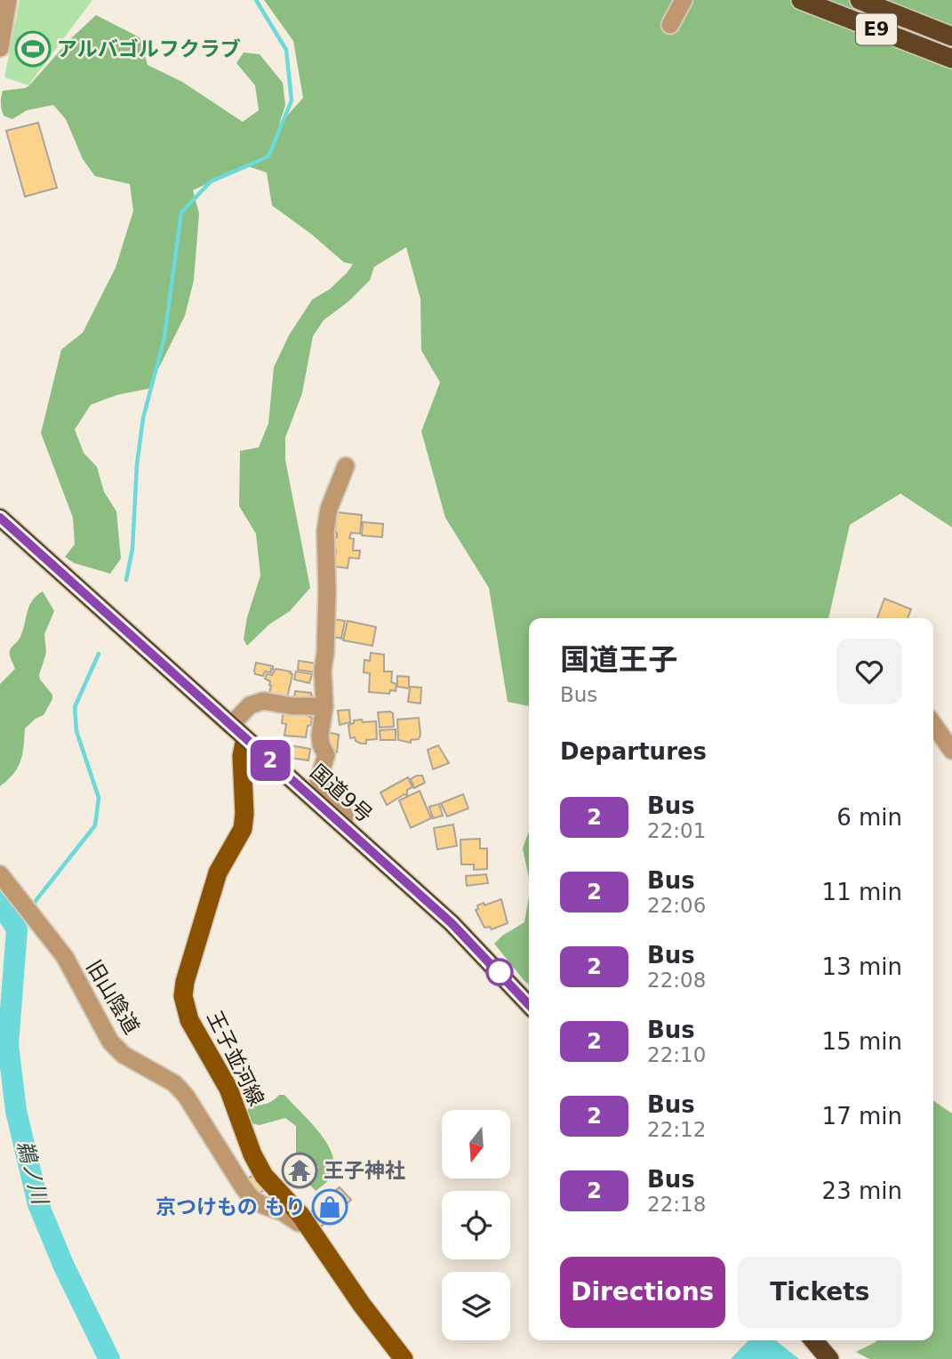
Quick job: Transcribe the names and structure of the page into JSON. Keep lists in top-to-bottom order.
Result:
{
  "streets": {
    "highway": ["E9", "国道9号"],
    "main road": ["王子並河線"],
    "street": ["旧山陰道"]
  },
  "crossings": [
    ["国道9号", "王子並河線"],
    ["旧山陰道", "王子並河線"]
  ],
  "water": ["鵜ノ川"],
  "places": {
    "sports": ["アルバゴルフクラブ"],
    "temple": ["王子神社"],
    "shop": ["京つけもの もり"]
  },
  "lines": ["bus line 2"],
  "north": "bottom",
  "page": {
    "on_map": "2",
    "heading": [
      ["国道王子", "Bus"],
      "Departures"
    ],
    "list": [
      {
        "mark": "2",
        "name": "Bus",
        "note": "22:01",
        "value": "6 min"
      },
      {
        "mark": "2",
        "name": "Bus",
        "note": "22:06",
        "value": "11 min"
      },
      {
        "mark": "2",
        "name": "Bus",
        "note": "22:08",
        "value": "13 min"
      },
      {
        "mark": "2",
        "name": "Bus",
        "note": "22:10",
        "value": "15 min"
      },
      {
        "mark": "2",
        "name": "Bus",
        "note": "22:12",
        "value": "17 min"
      },
      {
        "mark": "2",
        "name": "Bus",
        "note": "22:18",
        "value": "23 min"
      }
    ],
    "buttons": ["Directions", "Tickets"]
  }
}
